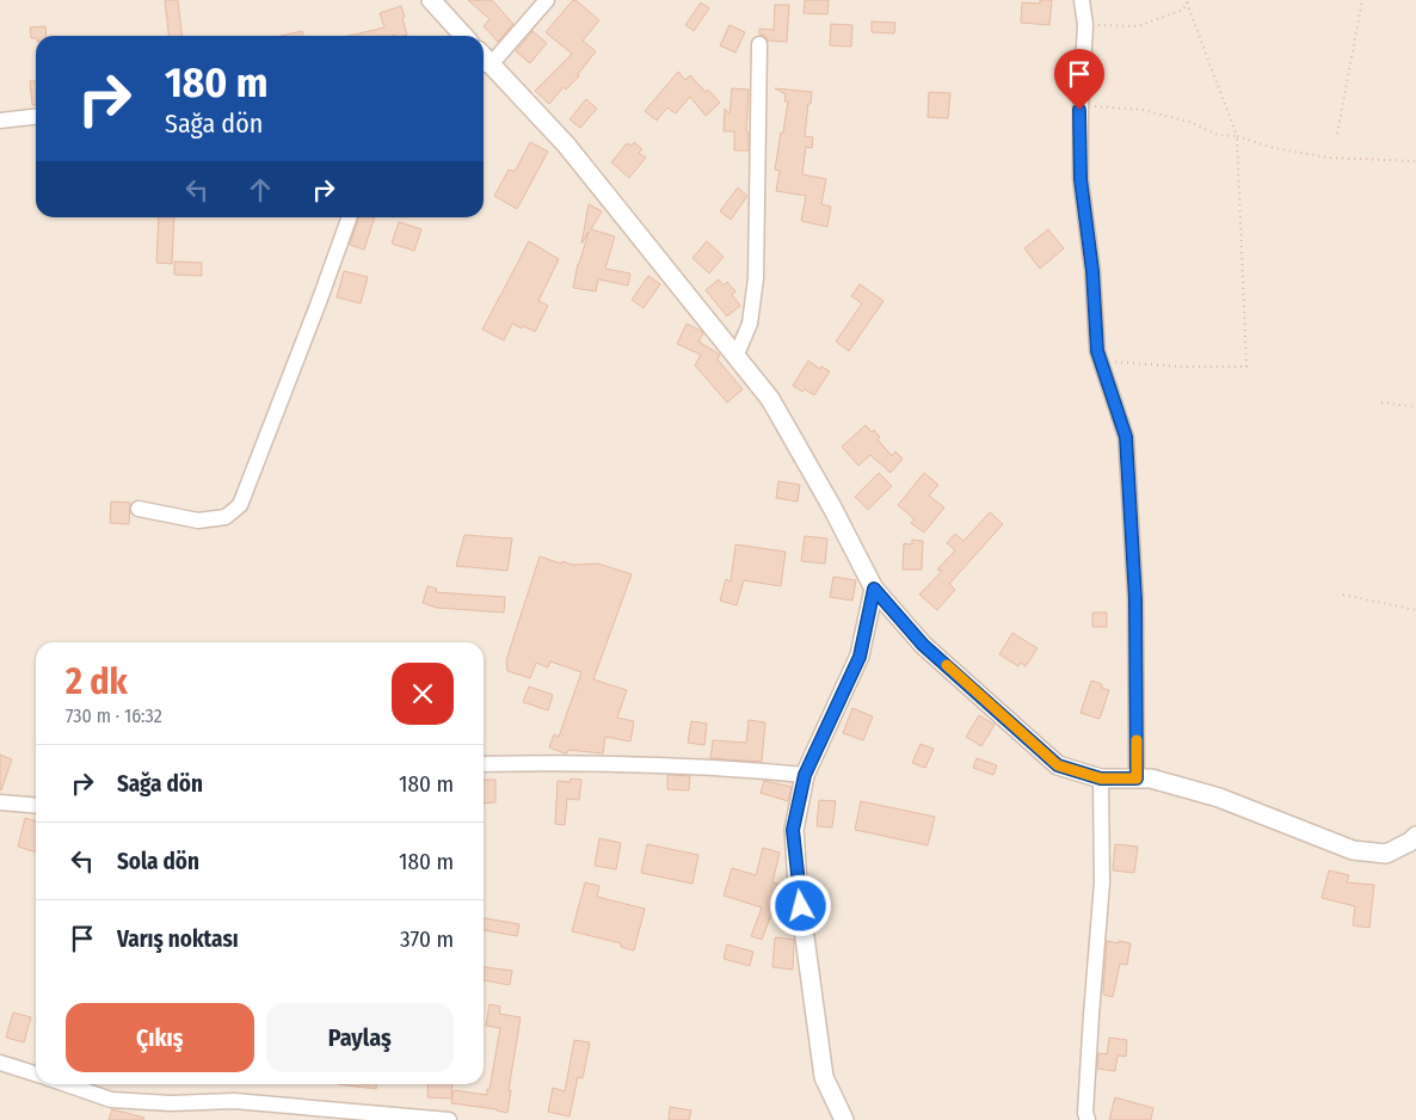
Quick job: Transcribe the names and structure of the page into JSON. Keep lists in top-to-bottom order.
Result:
{
  "page": {
    "turn": ["180 m", "Sağa dön"],
    "heading": ["2 dk", "730 m · 16:32"],
    "list": [
      {
        "name": "Sağa dön",
        "value": "180 m"
      },
      {
        "name": "Sola dön",
        "value": "180 m"
      },
      {
        "name": "Varış noktası",
        "value": "370 m"
      }
    ],
    "buttons": ["Çıkış", "Paylaş"]
  }
}
